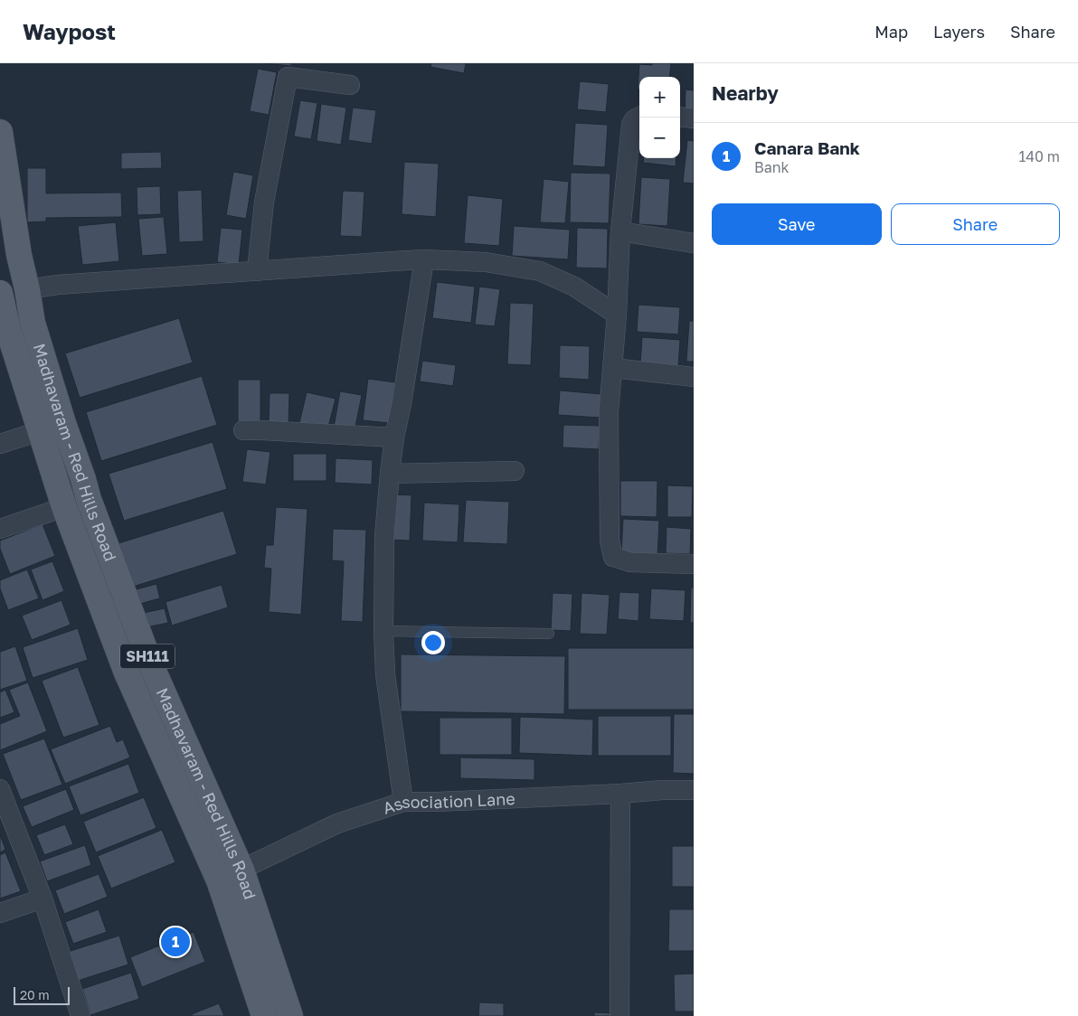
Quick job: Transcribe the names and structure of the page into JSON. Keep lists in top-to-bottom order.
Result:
{
  "streets": {
    "main road": ["Madhavaram - Red Hills Road", "SH111"],
    "street": ["Association Lane"]
  },
  "crossings": [
    ["Madhavaram - Red Hills Road", "Association Lane"]
  ],
  "scale_bar": "20 m",
  "page": {
    "header": "Waypost",
    "nav": ["Map", "Layers", "Share"],
    "heading": "Nearby",
    "map_buttons": ["+", "−"],
    "list": [
      {
        "mark": "1",
        "name": "Canara Bank",
        "note": "Bank",
        "value": "140 m"
      }
    ],
    "buttons": ["Save", "Share"],
    "pins": "1",
    "scale": "20 m"
  }
}
